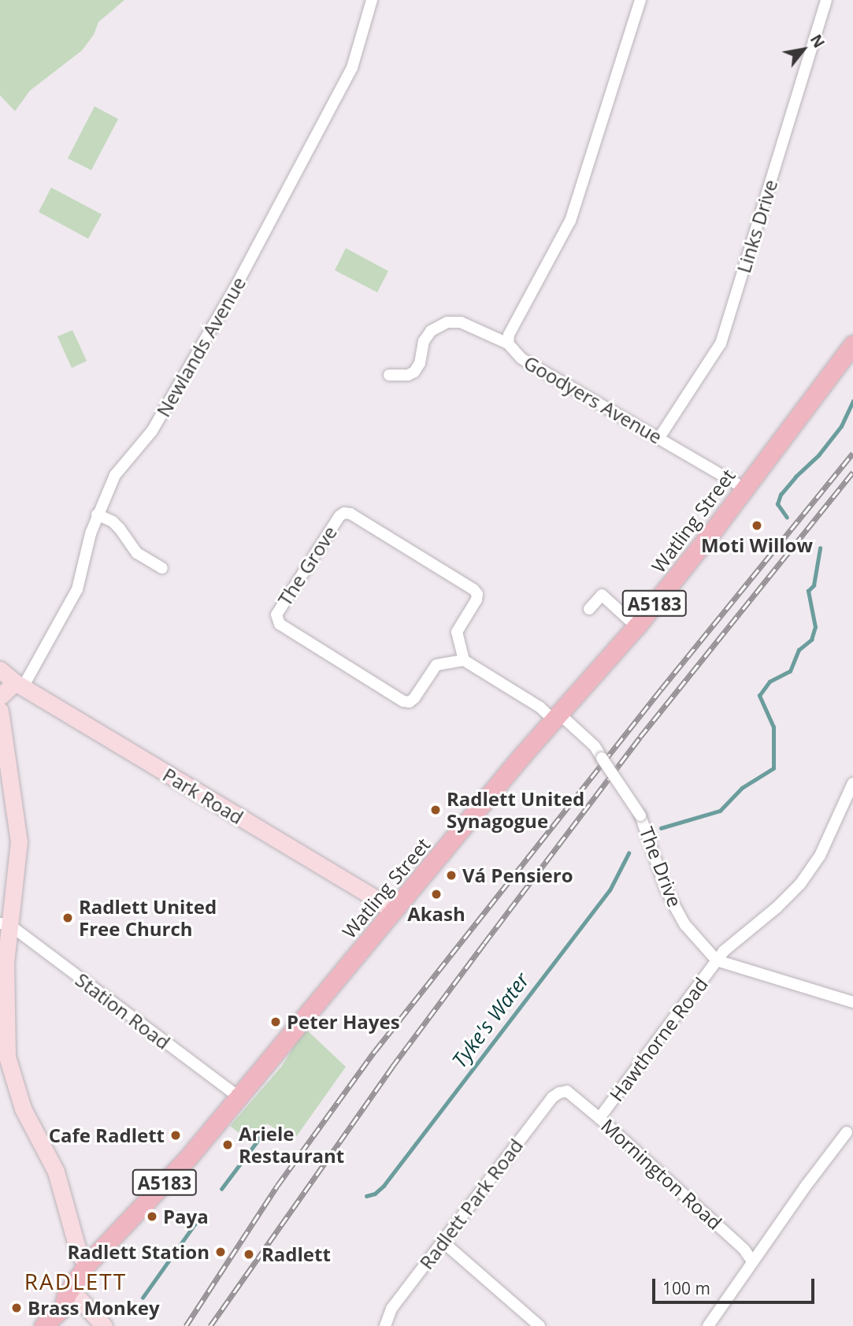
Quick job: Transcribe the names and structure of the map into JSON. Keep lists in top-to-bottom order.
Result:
{
  "streets": {
    "main road": ["Watling Street", "A5183", "Park Road"],
    "street": [
      "Links Drive",
      "Newlands Avenue",
      "Goodyers Avenue",
      "The Grove",
      "The Drive",
      "Station Road",
      "Hawthorne Road",
      "Mornington Road",
      "Radlett Park Road"
    ]
  },
  "crossings": [
    ["Links Drive", "Goodyers Avenue"],
    ["Newlands Avenue", "Park Road"],
    ["Goodyers Avenue", "Watling Street"],
    ["Watling Street", "Park Road"],
    ["Watling Street", "The Drive"],
    ["Watling Street", "Station Road"],
    ["The Drive", "Hawthorne Road"],
    ["Hawthorne Road", "Mornington Road"],
    ["Mornington Road", "Radlett Park Road"]
  ],
  "districts": ["RADLETT"],
  "water": ["Tyke's Water"],
  "places": [
    "Moti Willow",
    "Radlett United Synagogue",
    "Vá Pensiero",
    "Akash",
    "Radlett United Free Church",
    "Peter Hayes",
    "Cafe Radlett",
    "Ariele Restaurant",
    "Paya",
    "Radlett Station",
    "Radlett",
    "Brass Monkey"
  ],
  "scale_bar": "100 m",
  "north": "top right"
}
